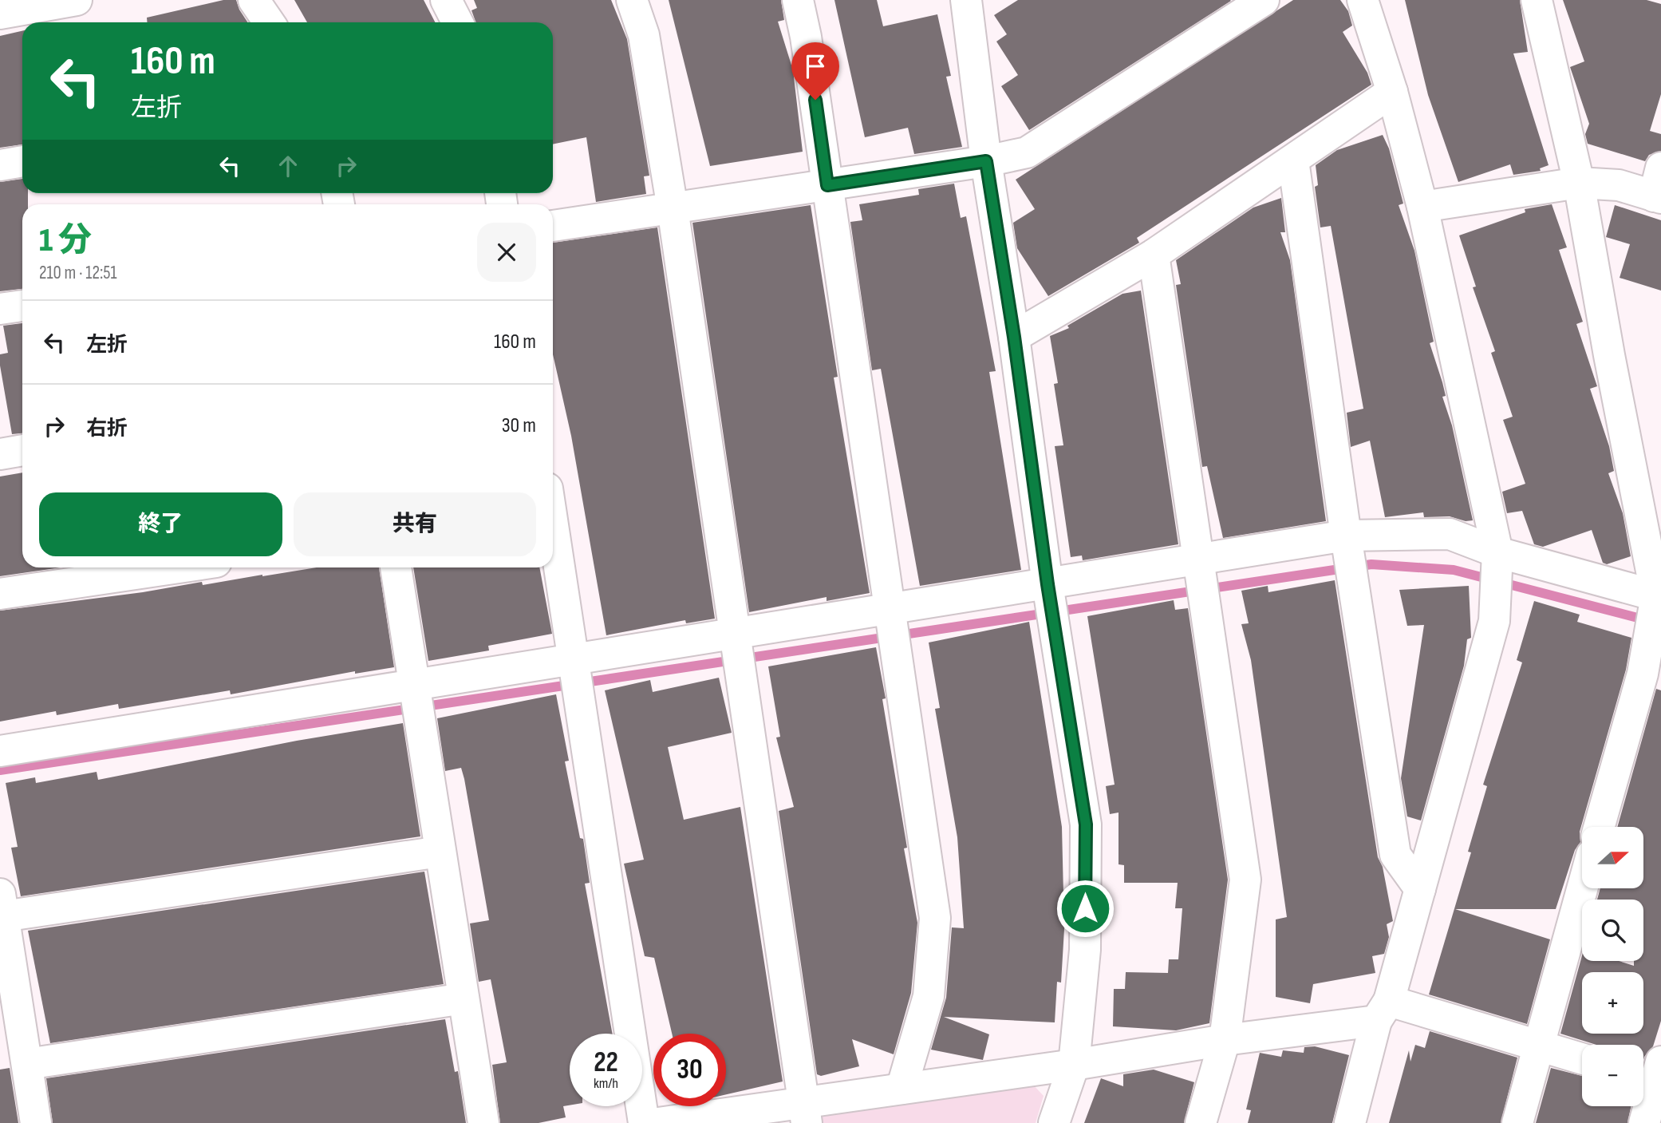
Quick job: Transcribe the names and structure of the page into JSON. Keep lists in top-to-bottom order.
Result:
{
  "north": "right",
  "page": {
    "turn": ["160 m", "左折"],
    "heading": ["1 分", "210 m · 12:51"],
    "list": [
      {
        "name": "左折",
        "value": "160 m"
      },
      {
        "name": "右折",
        "value": "30 m"
      }
    ],
    "buttons": ["終了", "共有"],
    "map_buttons": ["+", "−"],
    "speed": "22 km/h",
    "limit": "30"
  }
}
